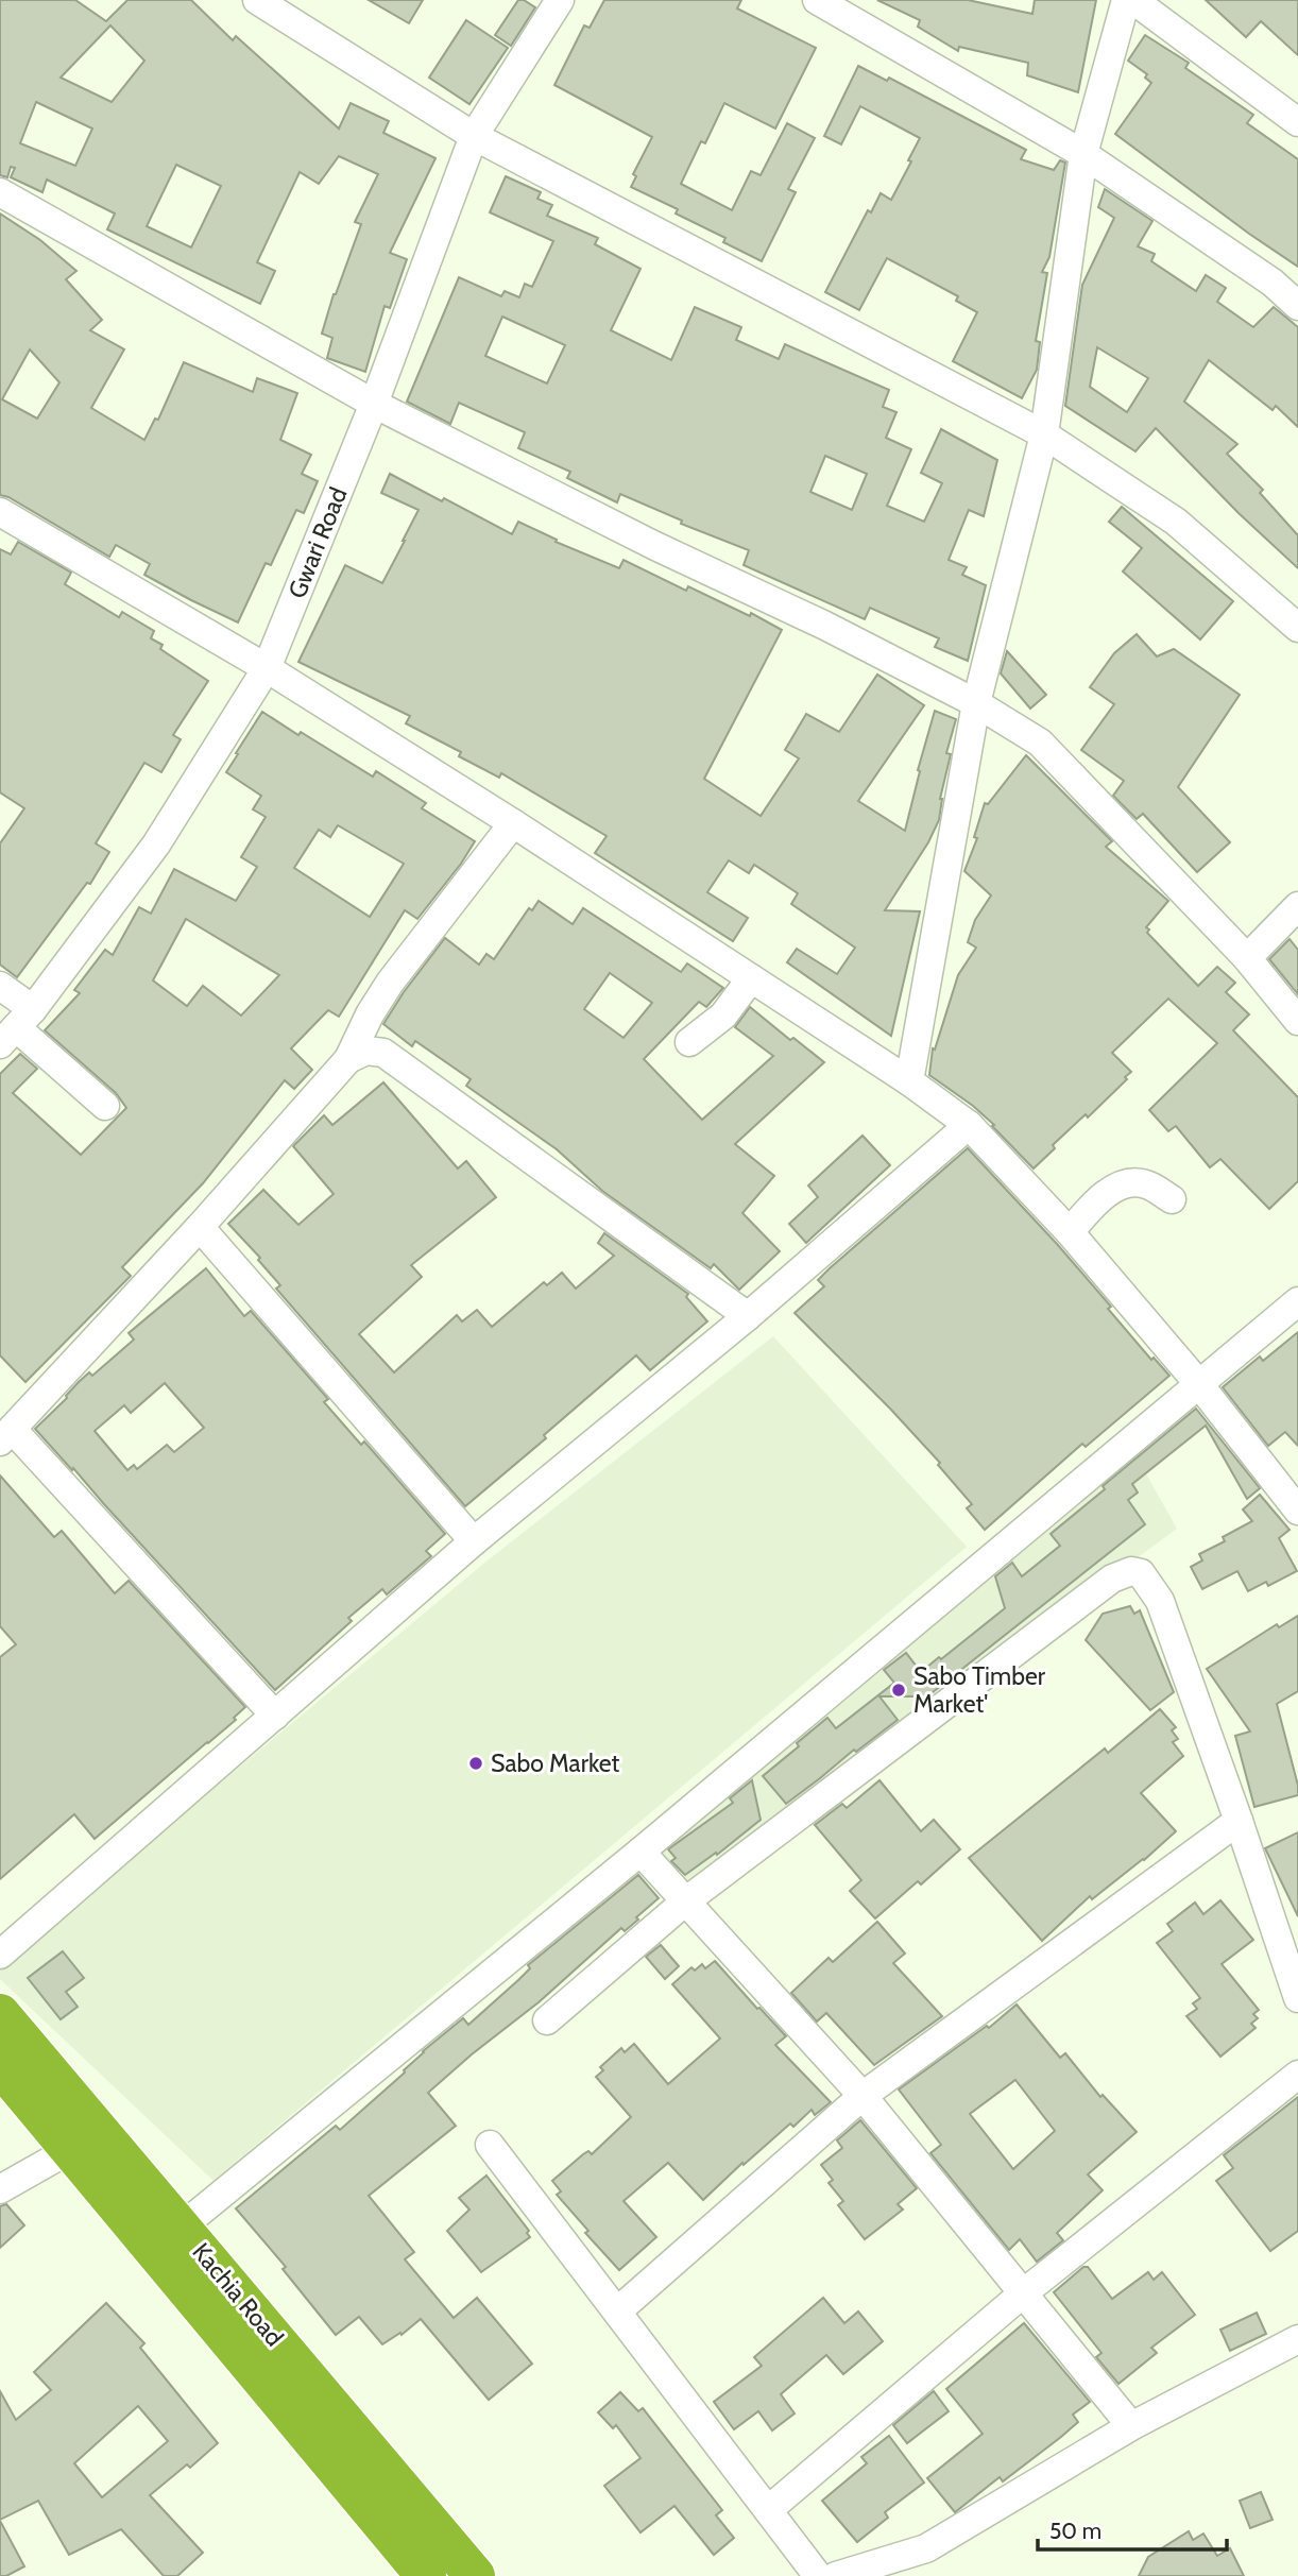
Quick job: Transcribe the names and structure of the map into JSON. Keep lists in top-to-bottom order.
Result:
{
  "streets": {
    "highway": ["Kachia Road"],
    "street": ["Gwari Road"]
  },
  "places": ["Sabo Timber Market'", "Sabo Market"],
  "scale_bar": "50 m"
}
